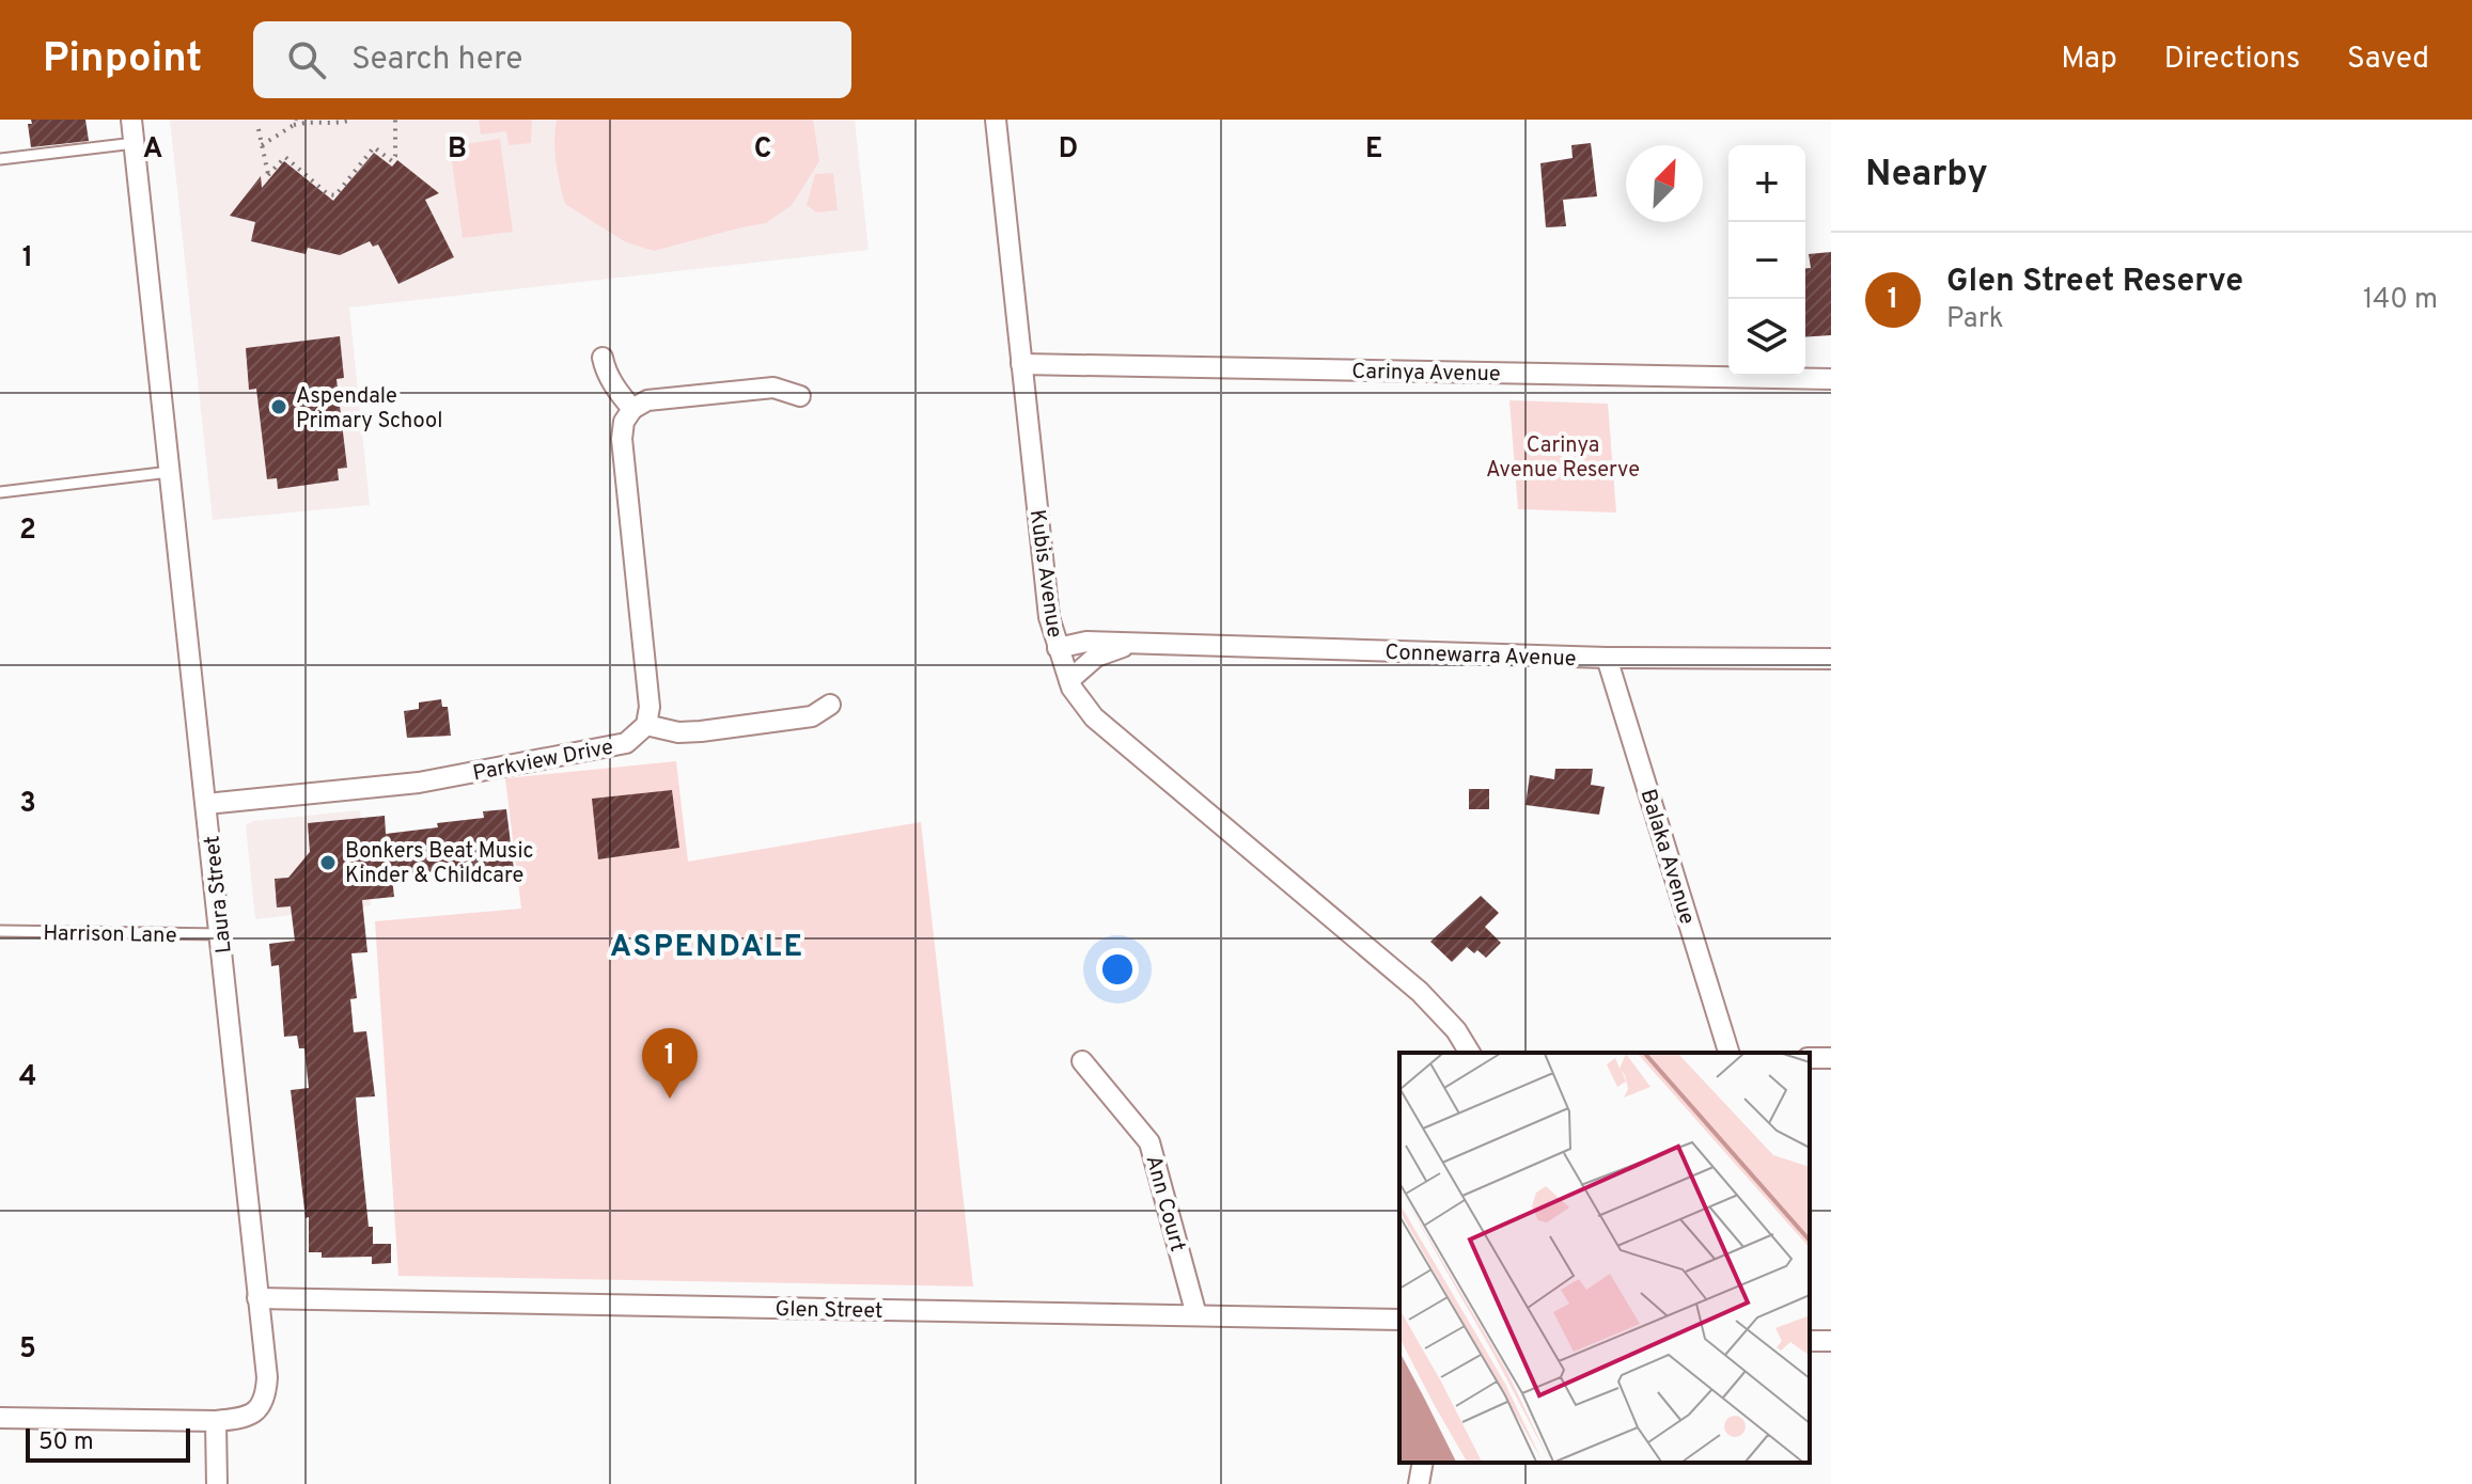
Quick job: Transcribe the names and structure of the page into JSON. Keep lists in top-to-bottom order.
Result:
{
  "streets": {
    "street": [
      "Carinya Avenue",
      "Kubis Avenue",
      "Connewarra Avenue",
      "Parkview Drive",
      "Balaka Avenue",
      "Laura Street",
      "Ann Court",
      "Glen Street"
    ],
    "lane": ["Harrison Lane"]
  },
  "crossings": [
    ["Carinya Avenue", "Kubis Avenue"],
    ["Kubis Avenue", "Connewarra Avenue"],
    ["Connewarra Avenue", "Balaka Avenue"],
    ["Parkview Drive", "Laura Street"],
    ["Laura Street", "Harrison Lane"],
    ["Laura Street", "Glen Street"],
    ["Ann Court", "Glen Street"]
  ],
  "districts": ["ASPENDALE"],
  "parks": ["Carinya Avenue Reserve"],
  "places": ["Aspendale Primary School", "Bonkers Beat Music Kinder & Childcare"],
  "scale_bar": "50 m",
  "north": "top right",
  "page": {
    "header": "Pinpoint",
    "search": "Search here",
    "nav": ["Map", "Directions", "Saved"],
    "heading": "Nearby",
    "map_buttons": ["+", "−"],
    "list": [
      {
        "mark": "1",
        "name": "Glen Street Reserve",
        "note": "Park",
        "value": "140 m"
      }
    ],
    "pins": "1",
    "scale": "50 m"
  },
  "grid": {
    "columns": [
      "A",
      "B",
      "C",
      "D",
      "E"
    ],
    "rows": [
      "1",
      "2",
      "3",
      "4",
      "5"
    ]
  }
}
